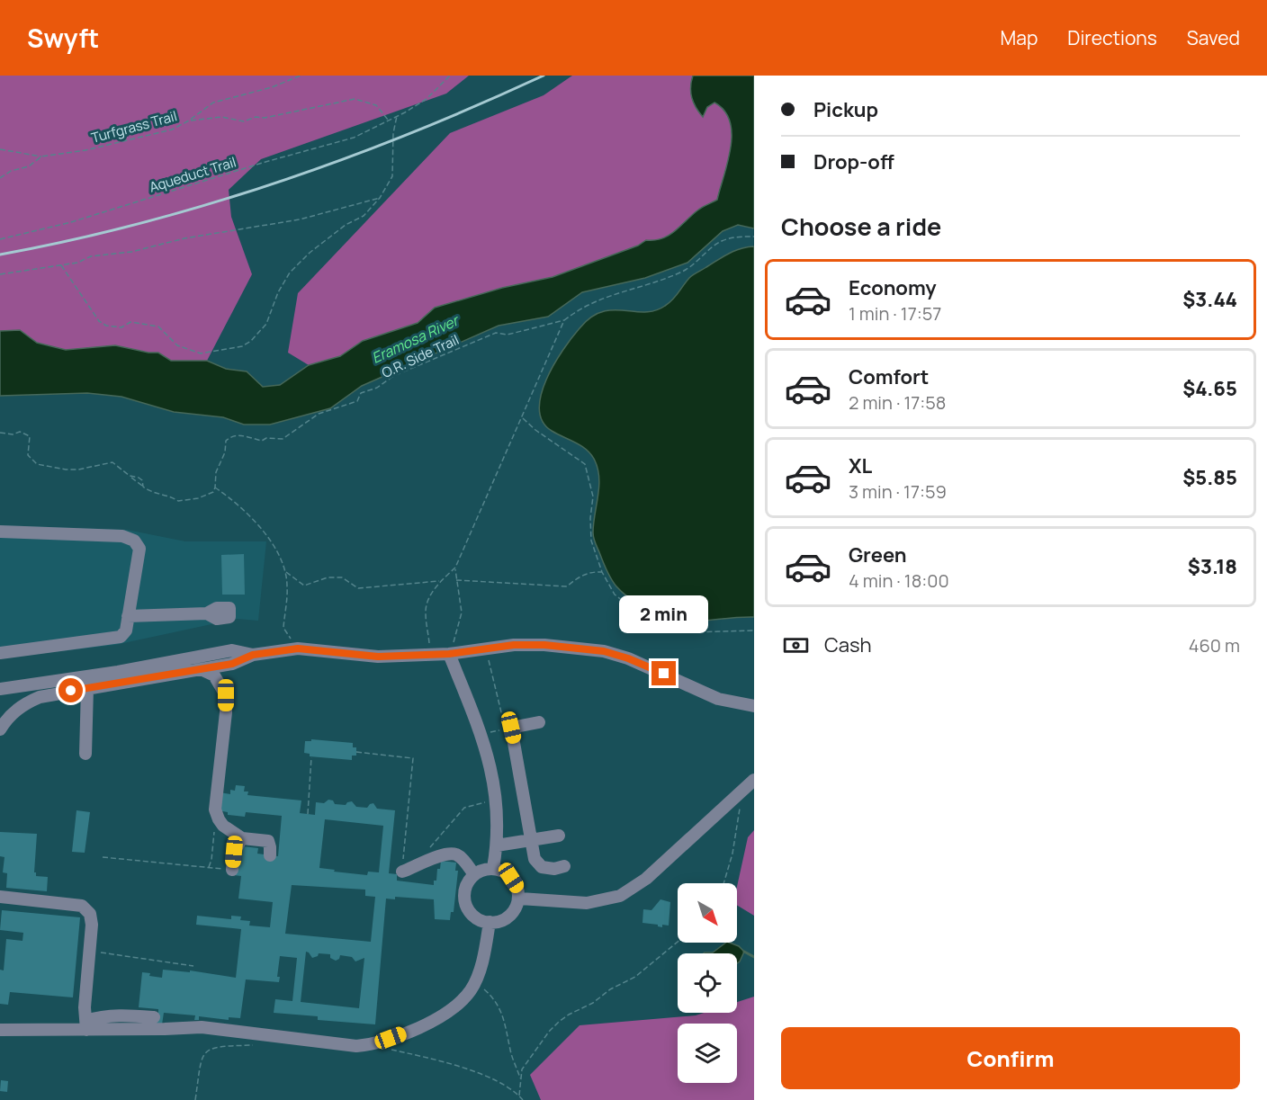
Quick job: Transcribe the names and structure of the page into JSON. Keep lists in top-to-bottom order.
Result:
{
  "streets": {
    "path": ["Turfgrass Trail", "Aqueduct Trail", "O.R. Side Trail"]
  },
  "water": ["Eramosa River"],
  "north": "bottom right",
  "page": {
    "header": "Swyft",
    "nav": ["Map", "Directions", "Saved"],
    "banner": ["Pickup", "Drop-off"],
    "heading": "Choose a ride",
    "list": [
      {
        "name": "Economy",
        "note": "1 min · 17:57",
        "value": "$3.44"
      },
      {
        "name": "Comfort",
        "note": "2 min · 17:58",
        "value": "$4.65"
      },
      {
        "name": "XL",
        "note": "3 min · 17:59",
        "value": "$5.85"
      },
      {
        "name": "Green",
        "note": "4 min · 18:00",
        "value": "$3.18"
      }
    ],
    "bubble": "2 min",
    "pay": ["Cash", "460 m"],
    "buttons": "Confirm"
  }
}
